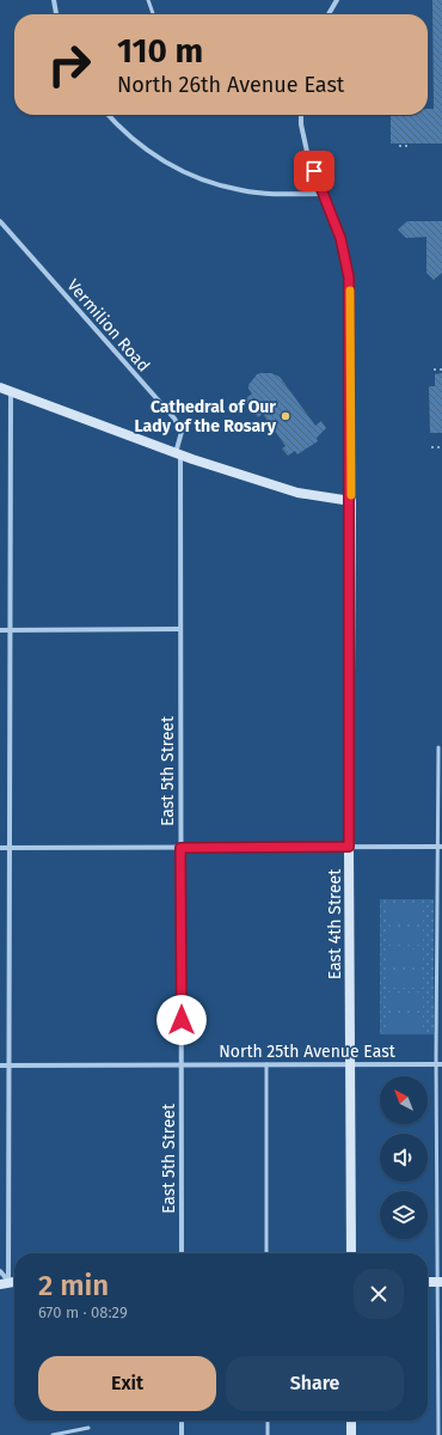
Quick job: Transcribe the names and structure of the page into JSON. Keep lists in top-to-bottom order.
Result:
{
  "streets": {
    "main road": ["East 4th Street"],
    "street": ["Vermilion Road", "East 5th Street", "North 25th Avenue East"]
  },
  "crossings": [
    ["Vermilion Road", "East 5th Street"],
    ["East 5th Street", "North 25th Avenue East"],
    ["East 4th Street", "North 25th Avenue East"]
  ],
  "places": ["Cathedral of Our Lady of the Rosary"],
  "north": "top left",
  "page": {
    "turn": ["110 m", "North 26th Avenue East"],
    "heading": ["2 min", "670 m · 08:29"],
    "buttons": ["Exit", "Share"]
  }
}
